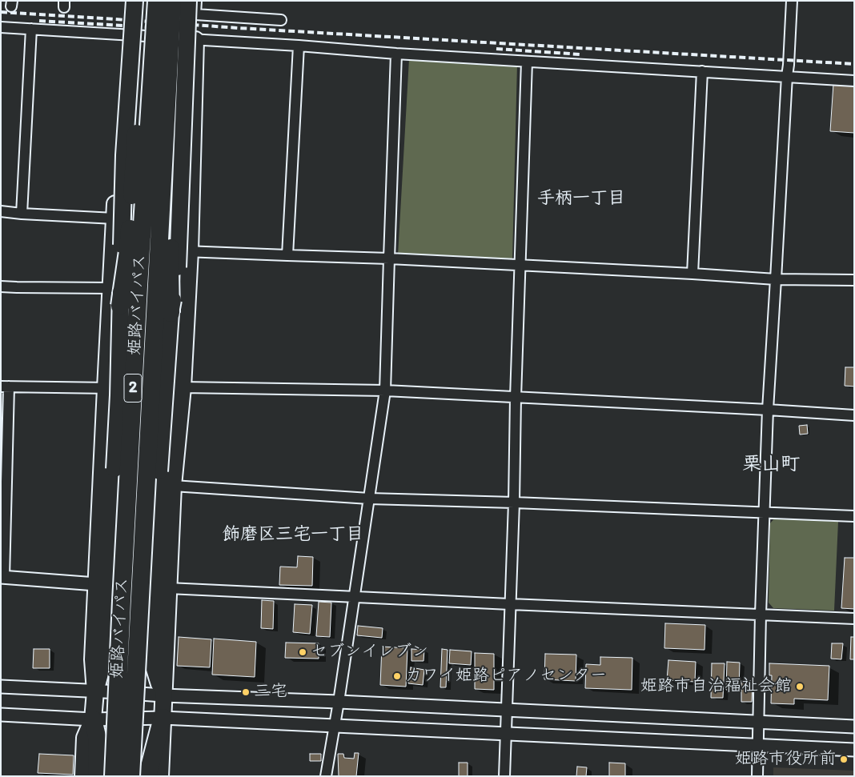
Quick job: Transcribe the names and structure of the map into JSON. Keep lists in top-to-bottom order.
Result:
{
  "streets": {
    "highway": ["姫路バイパス", "2"]
  },
  "districts": ["手柄一丁目", "栗山町", "飾磨区三宅一丁目"],
  "places": [
    "セブンイレブン",
    "カワイ姫路ピアノセンター",
    "姫路市自治福祉会館",
    "三宅",
    "姫路市役所前"
  ]
}
